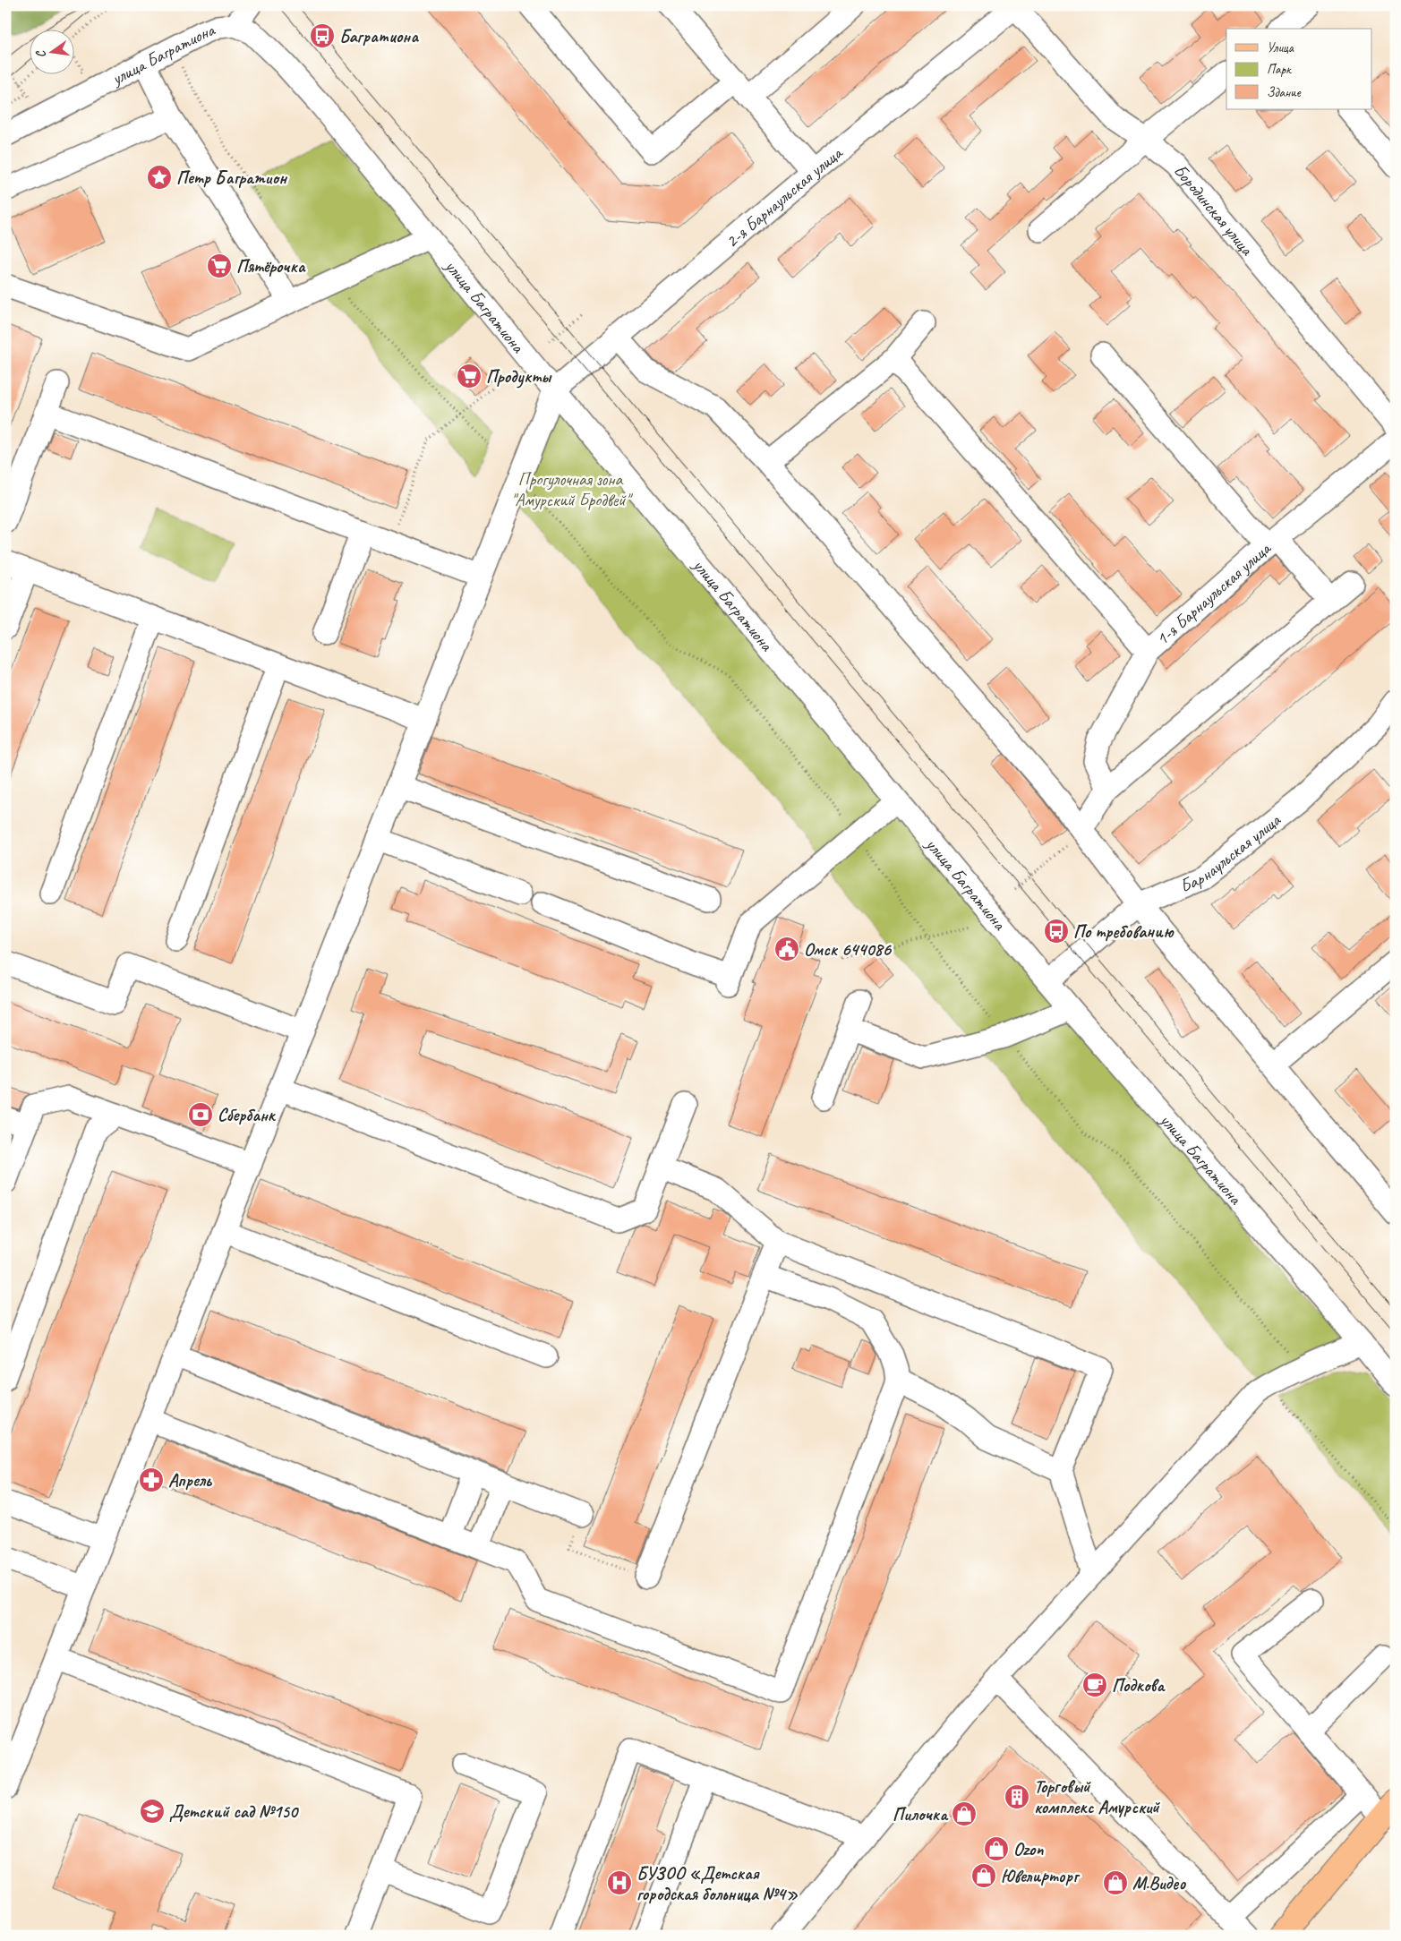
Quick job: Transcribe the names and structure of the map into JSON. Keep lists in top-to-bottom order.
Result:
{
  "streets": {
    "street": [
      "улица Багратиона",
      "2-я Барнаульская улица",
      "Бородинская улица",
      "1-я Барнаульская улица",
      "Барнаульская улица"
    ]
  },
  "crossings": [
    ["улица Багратиона", "2-я Барнаульская улица"],
    ["улица Багратиона", "Барнаульская улица"],
    ["2-я Барнаульская улица", "Бородинская улица"]
  ],
  "parks": ["Прогулочная зона \"Амурский Бродвей\""],
  "places": {
    "bus stop": ["Багратиона", "По требованию"],
    "place": ["Петр Багратион"],
    "supermarket": ["Пятёрочка", "Продукты"],
    "public building": ["Омск 644086"],
    "bank": ["Сбербанк"],
    "pharmacy": ["Апрель"],
    "cafe": ["Подкова"],
    "building": ["Торговый комплекс Амурский"],
    "school or university": ["Детский сад №150"],
    "shop": [
      "Пилочка",
      "Ozon",
      "Ювелирторг",
      "М.Видео"
    ],
    "hospital": ["БУЗОО «Детская городская больница №4»"]
  },
  "legend": ["Улица", "Парк", "Здание"],
  "north": "left"
}
